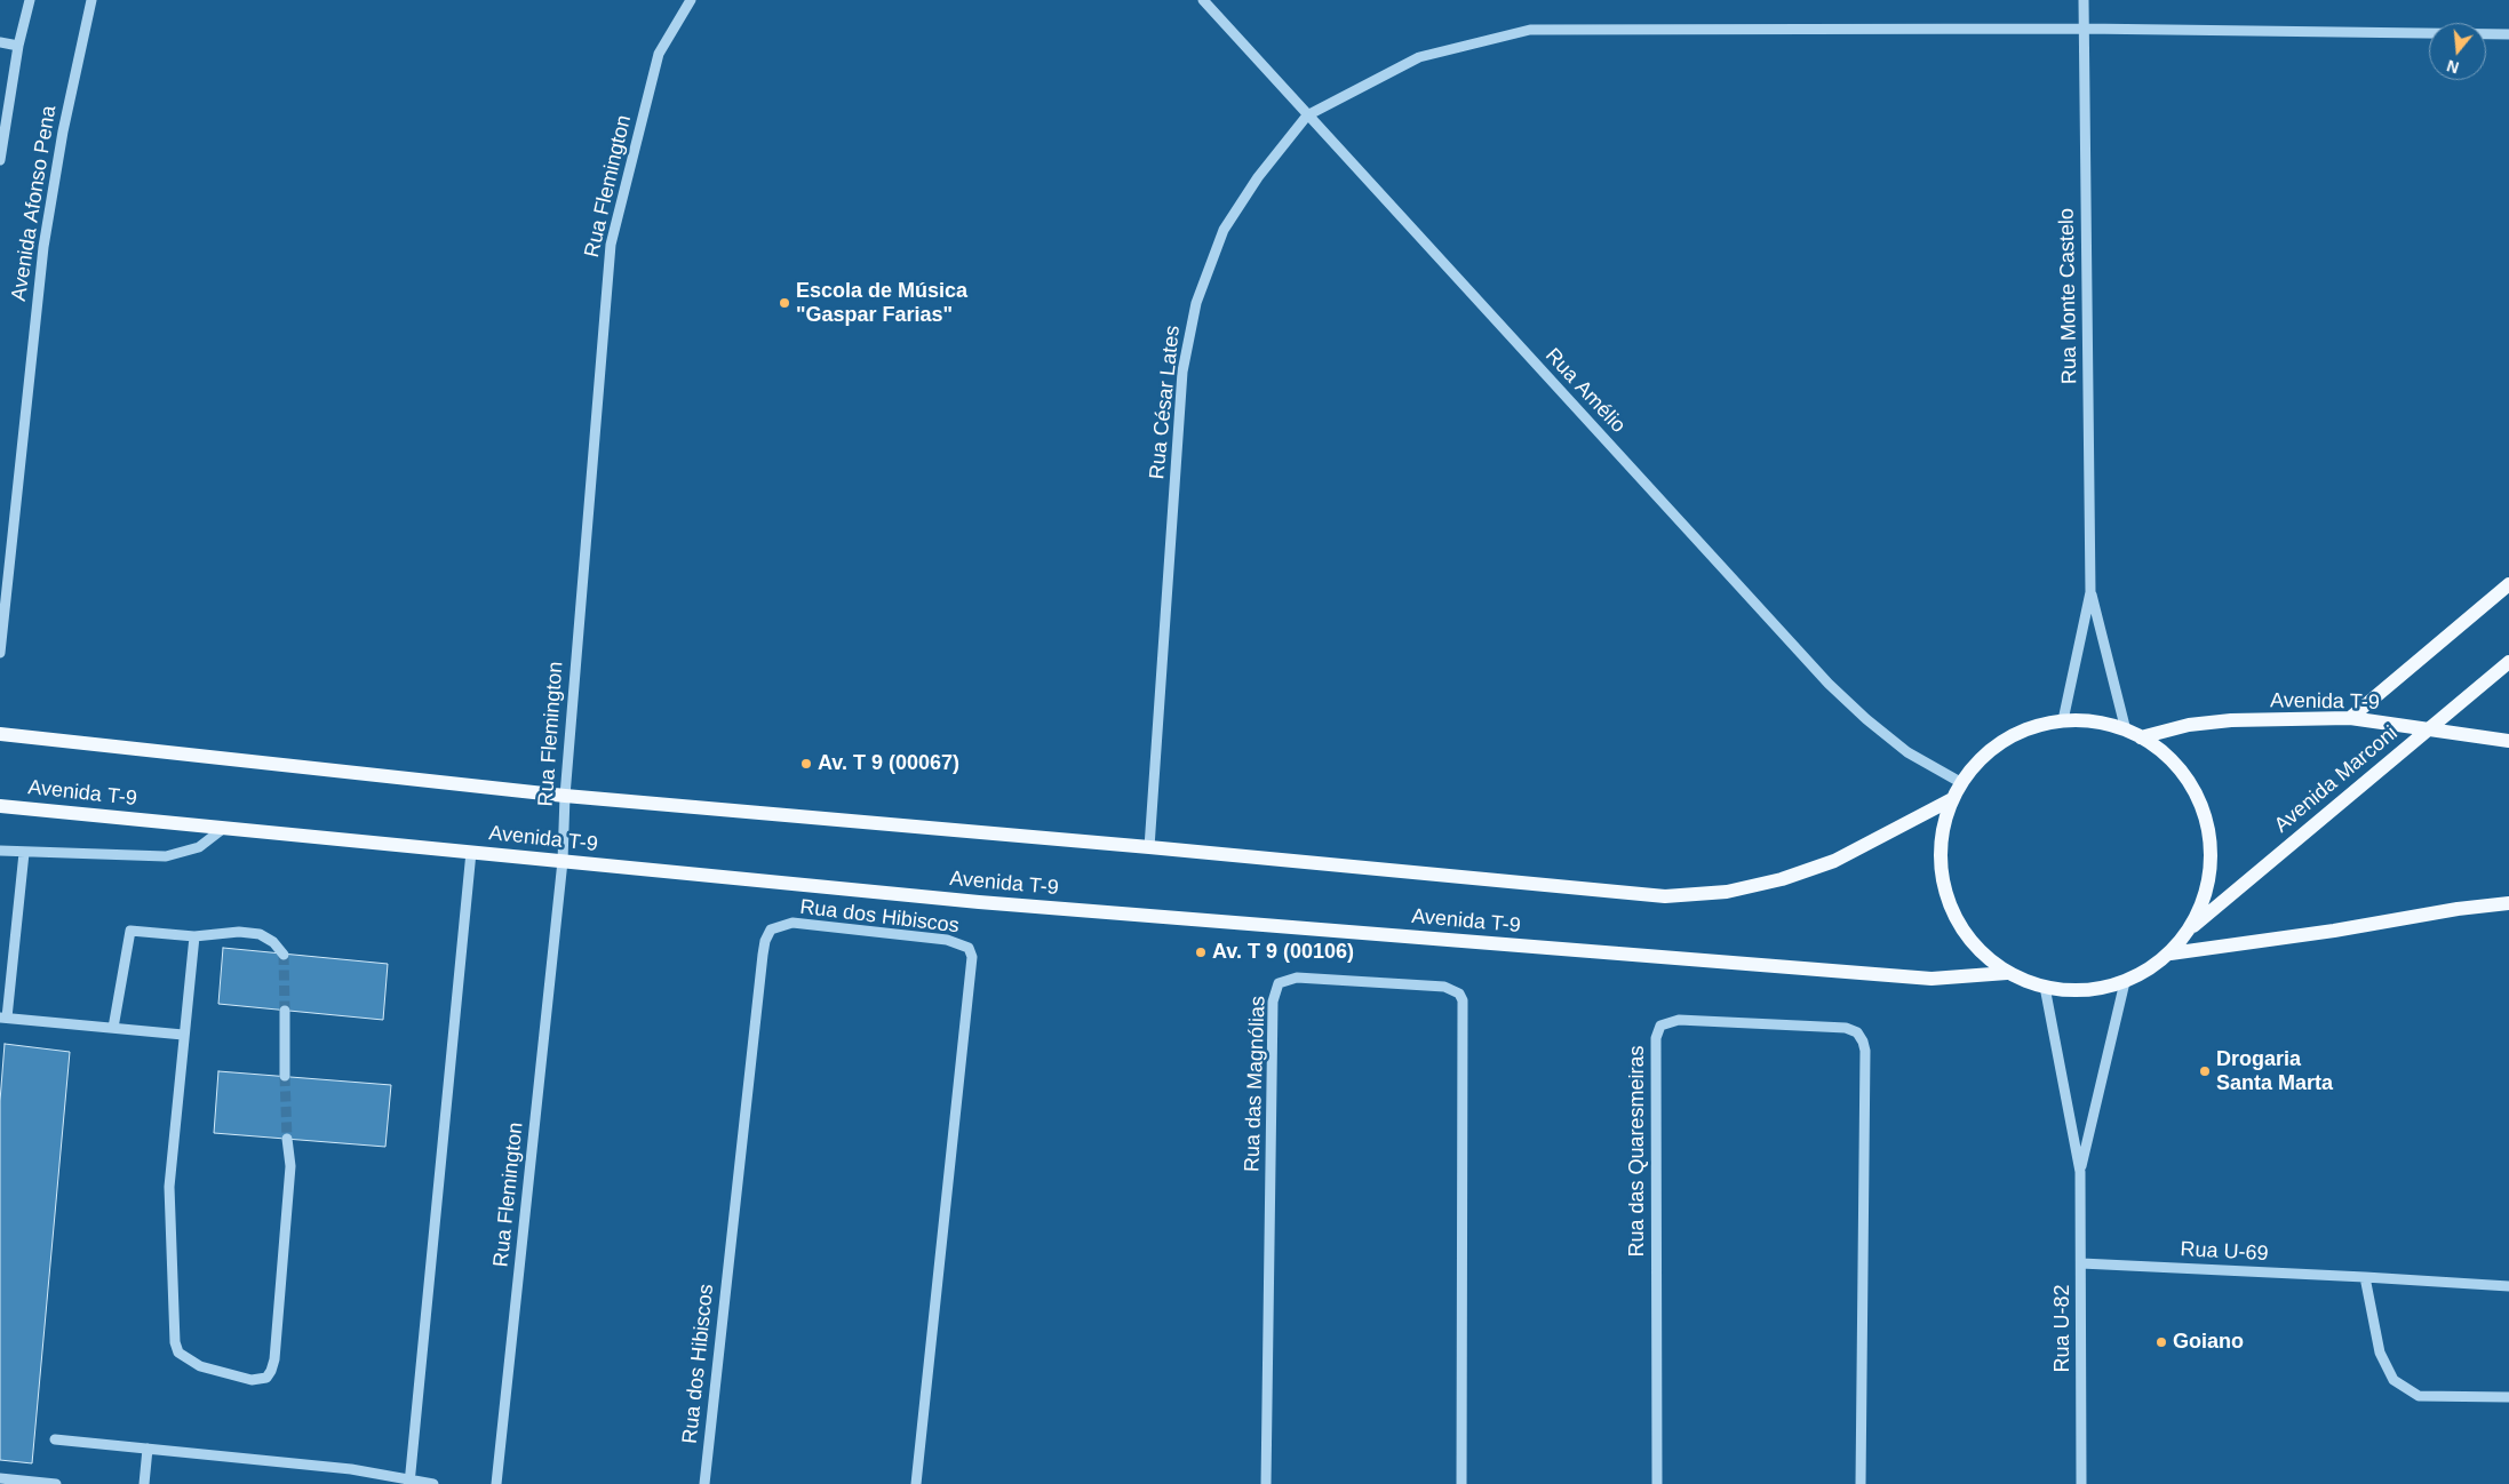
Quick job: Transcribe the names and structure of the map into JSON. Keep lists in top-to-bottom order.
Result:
{
  "streets": {
    "main road": ["Avenida T-9", "Avenida Marconi"],
    "street": [
      "Rua Flemington",
      "Avenida Afonso Pena",
      "Rua Monte Castelo",
      "Rua Amélio",
      "Rua César Lates",
      "Rua dos Hibiscos",
      "Rua das Magnólias",
      "Rua das Quaresmeiras",
      "Rua U-69",
      "Rua U-82"
    ]
  },
  "crossings": [
    ["Rua Flemington", "Avenida T-9"],
    ["Rua Monte Castelo", "Rua César Lates"],
    ["Rua Amélio", "Rua César Lates"],
    ["Avenida T-9", "Avenida Marconi"],
    ["Rua U-69", "Rua U-82"]
  ],
  "places": [
    "Escola de Música \"Gaspar Farias\"",
    "Av. T 9 (00067)",
    "Av. T 9 (00106)",
    "Drogaria Santa Marta",
    "Goiano"
  ],
  "north": "bottom"
}
